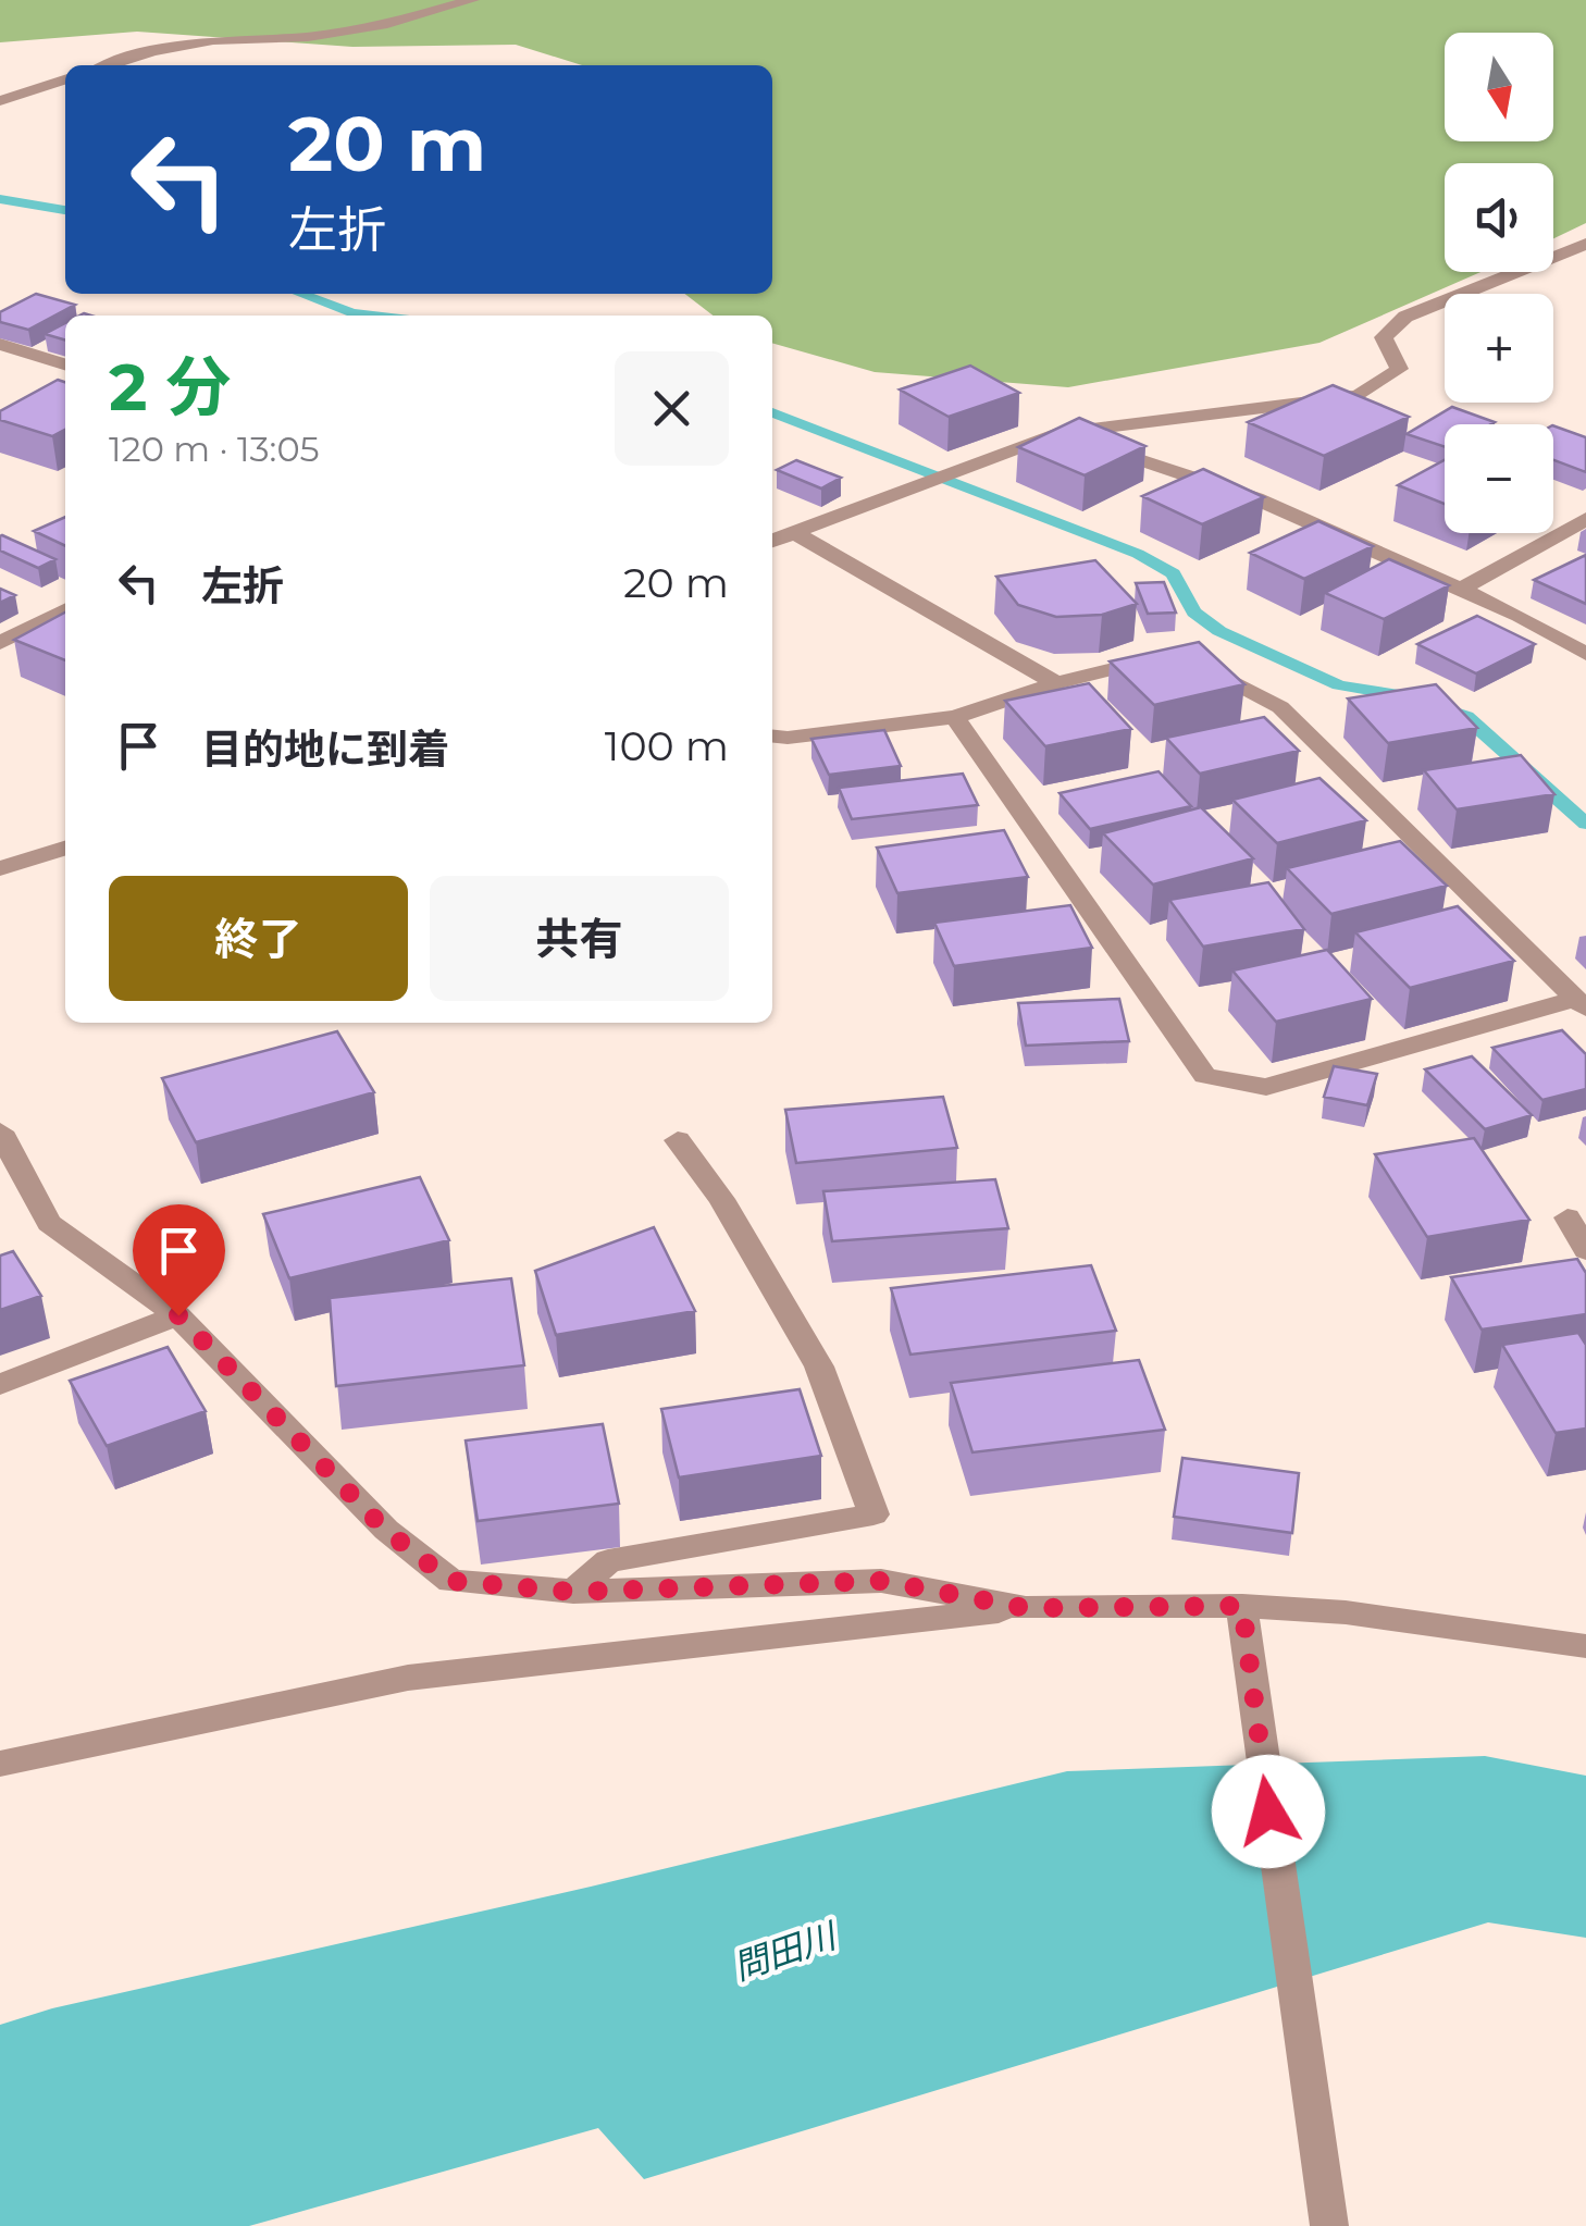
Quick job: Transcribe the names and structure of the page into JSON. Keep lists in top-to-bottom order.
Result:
{
  "water": ["問田川"],
  "north": "bottom",
  "page": {
    "map_buttons": ["+", "−"],
    "turn": ["20 m", "左折"],
    "heading": ["2 分", "120 m · 13:05"],
    "list": [
      {
        "name": "左折",
        "value": "20 m"
      },
      {
        "name": "目的地に到着",
        "value": "100 m"
      }
    ],
    "buttons": ["終了", "共有"]
  }
}
